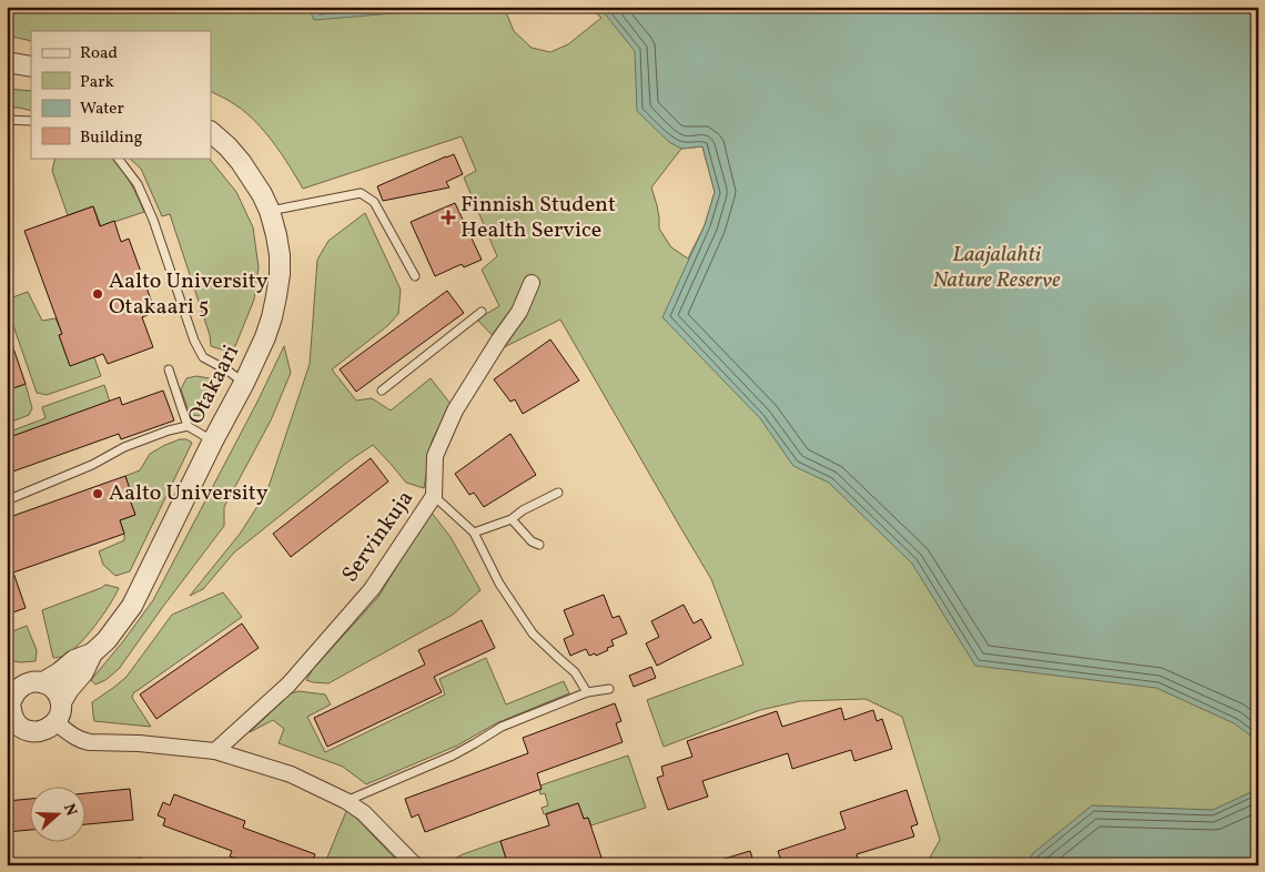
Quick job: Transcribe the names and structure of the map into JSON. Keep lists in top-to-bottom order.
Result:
{
  "streets": {
    "street": ["Otakaari", "Servinkuja"]
  },
  "parks": ["Laajalahti Nature Reserve"],
  "places": {
    "health": ["Finnish Student Health Service"],
    "other": ["Aalto University Otakaari 5", "Aalto University"]
  },
  "legend": [
    "Road",
    "Park",
    "Water",
    "Building"
  ],
  "north": "right"
}
